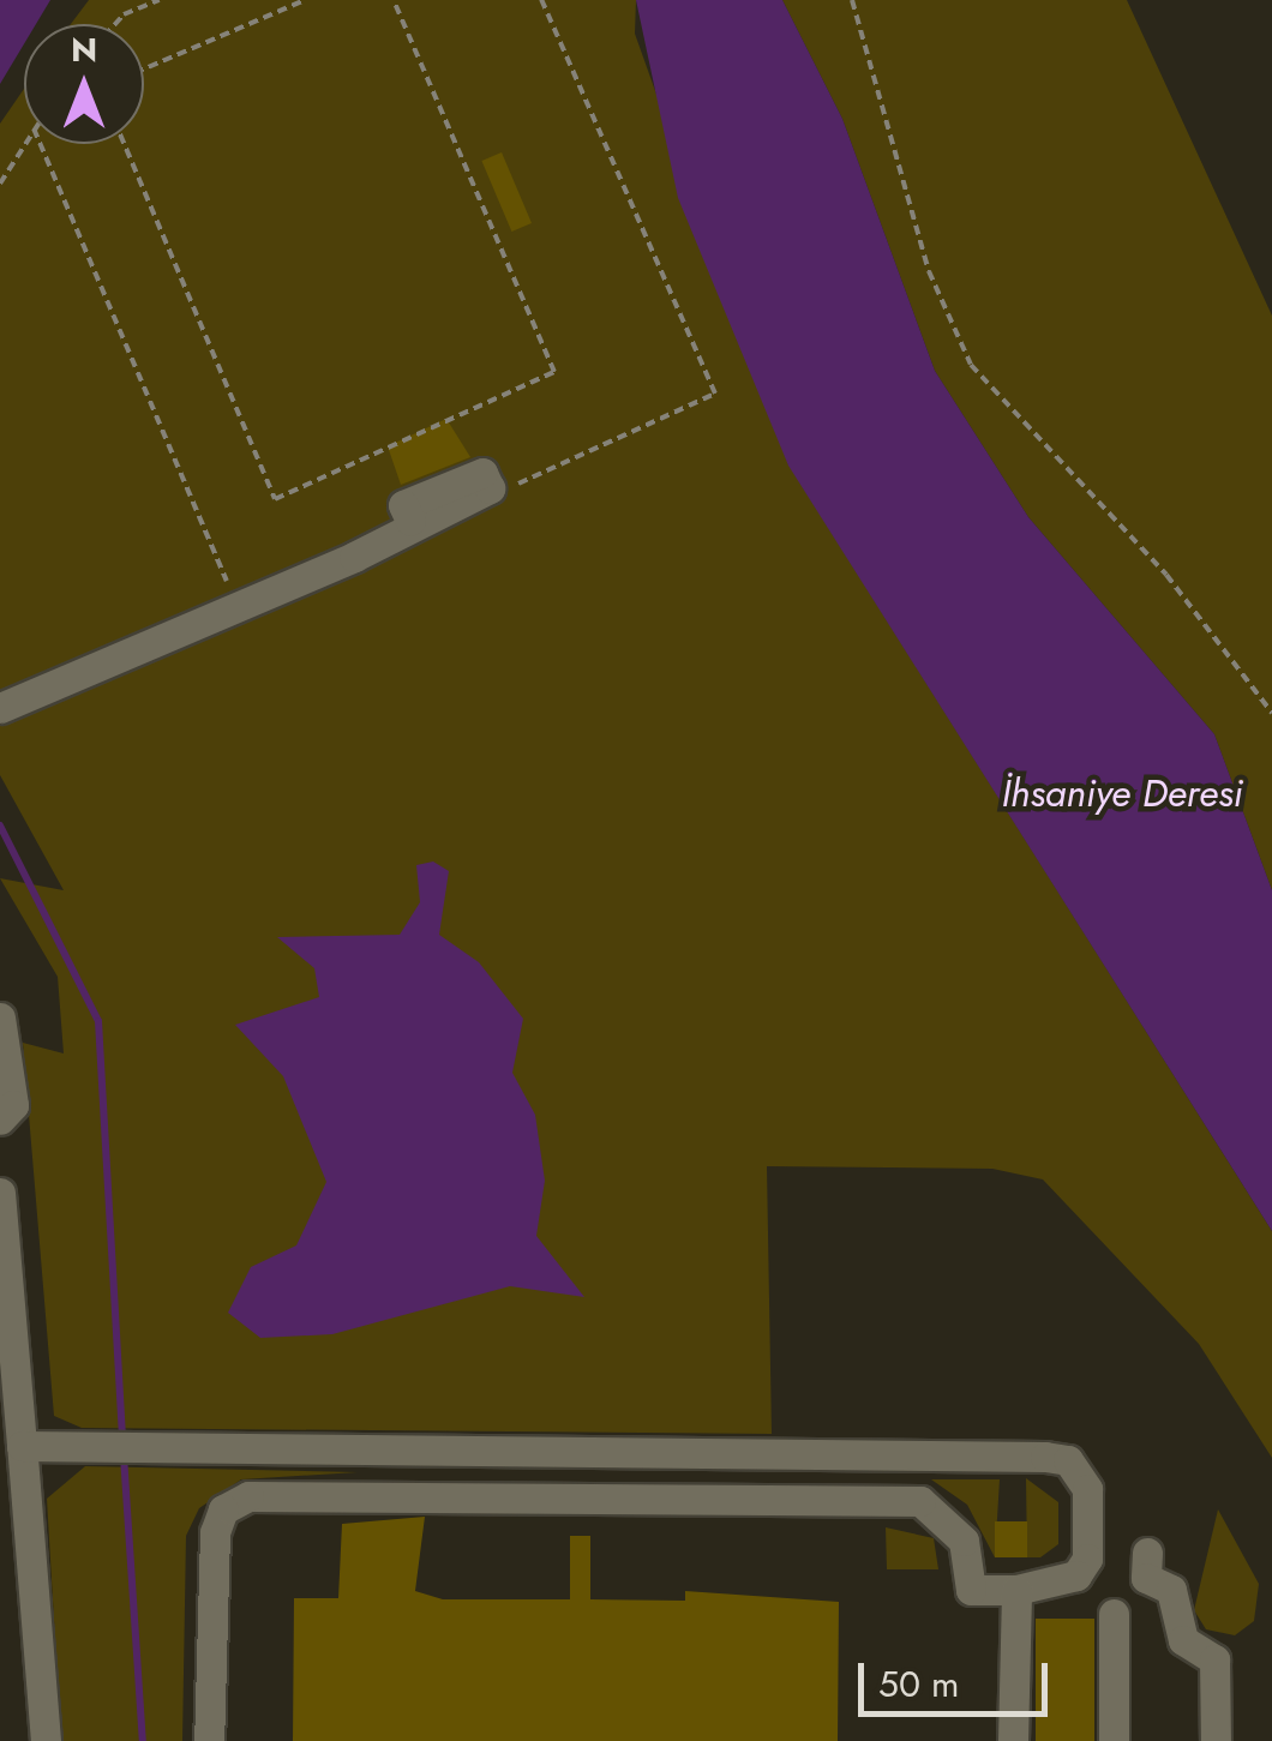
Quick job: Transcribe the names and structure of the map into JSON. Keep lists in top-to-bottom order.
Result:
{
  "water": ["İhsaniye Deresi"],
  "scale_bar": "50 m",
  "north": "top"
}
